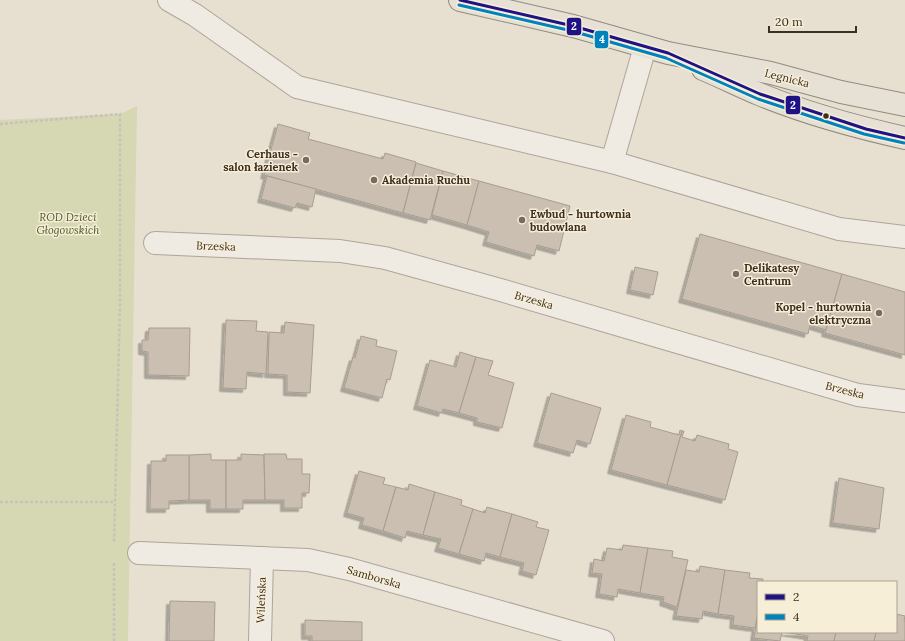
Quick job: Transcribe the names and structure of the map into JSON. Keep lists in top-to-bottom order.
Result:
{
  "streets": {
    "main road": ["Legnicka"],
    "street": ["Brzeska", "Samborska", "Wileńska"]
  },
  "crossings": [
    ["Samborska", "Wileńska"]
  ],
  "parks": ["ROD Dzieci Głogowskich"],
  "places": [
    "Cerhaus - salon łazienek",
    "Akademia Ruchu",
    "Ewbud - hurtownia budowlana",
    "Delikatesy Centrum",
    "Kopel - hurtownia elektryczna"
  ],
  "lines": ["transit line 2", "transit line 4"],
  "legend": ["2", "4"],
  "scale_bar": "20 m"
}
